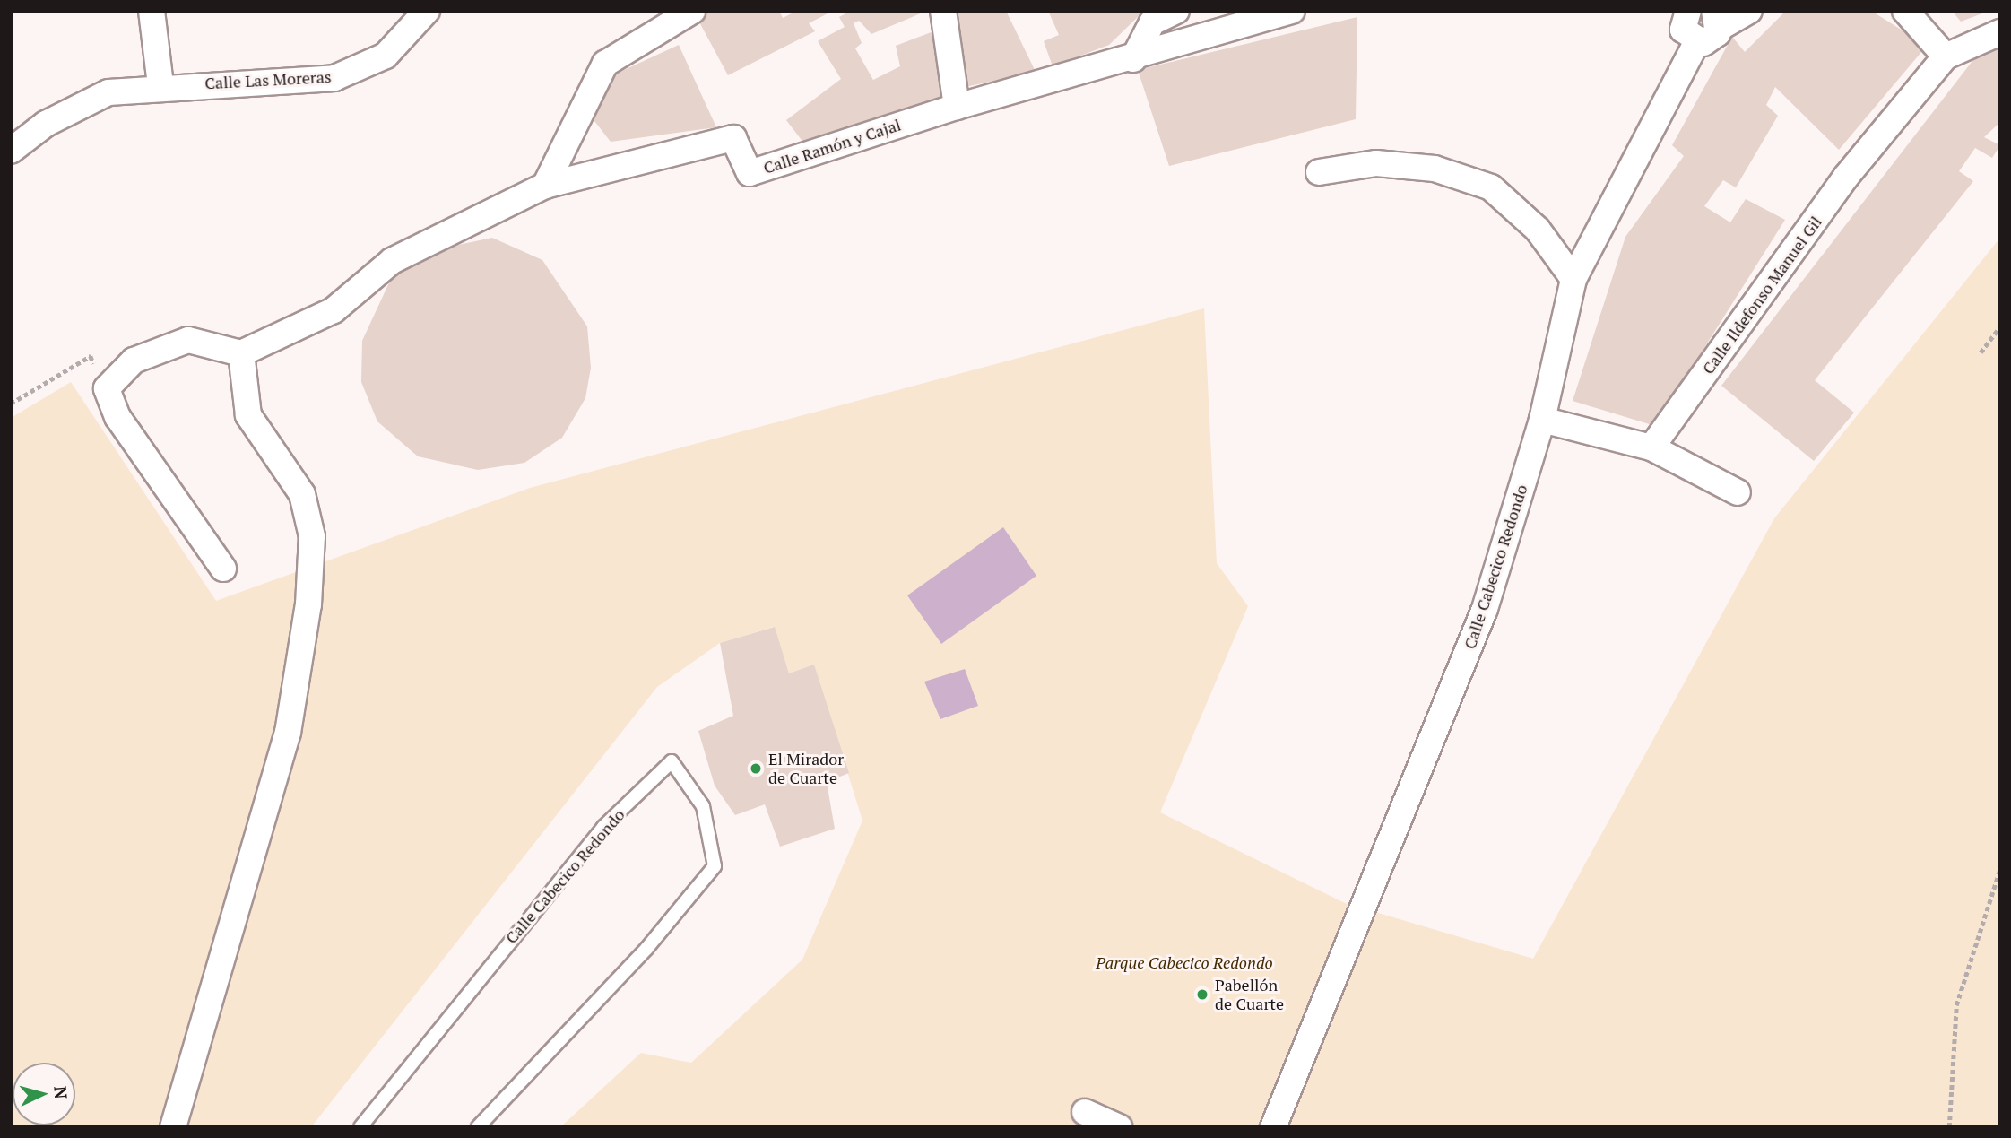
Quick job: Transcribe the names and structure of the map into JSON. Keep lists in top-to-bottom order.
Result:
{
  "streets": {
    "street": [
      "Calle Las Moreras",
      "Calle Ramón y Cajal",
      "Calle Ildefonso Manuel Gil",
      "Calle Cabecico Redondo"
    ]
  },
  "parks": ["Parque Cabecico Redondo"],
  "places": ["El Mirador de Cuarte", "Pabellón de Cuarte"],
  "north": "right"
}
